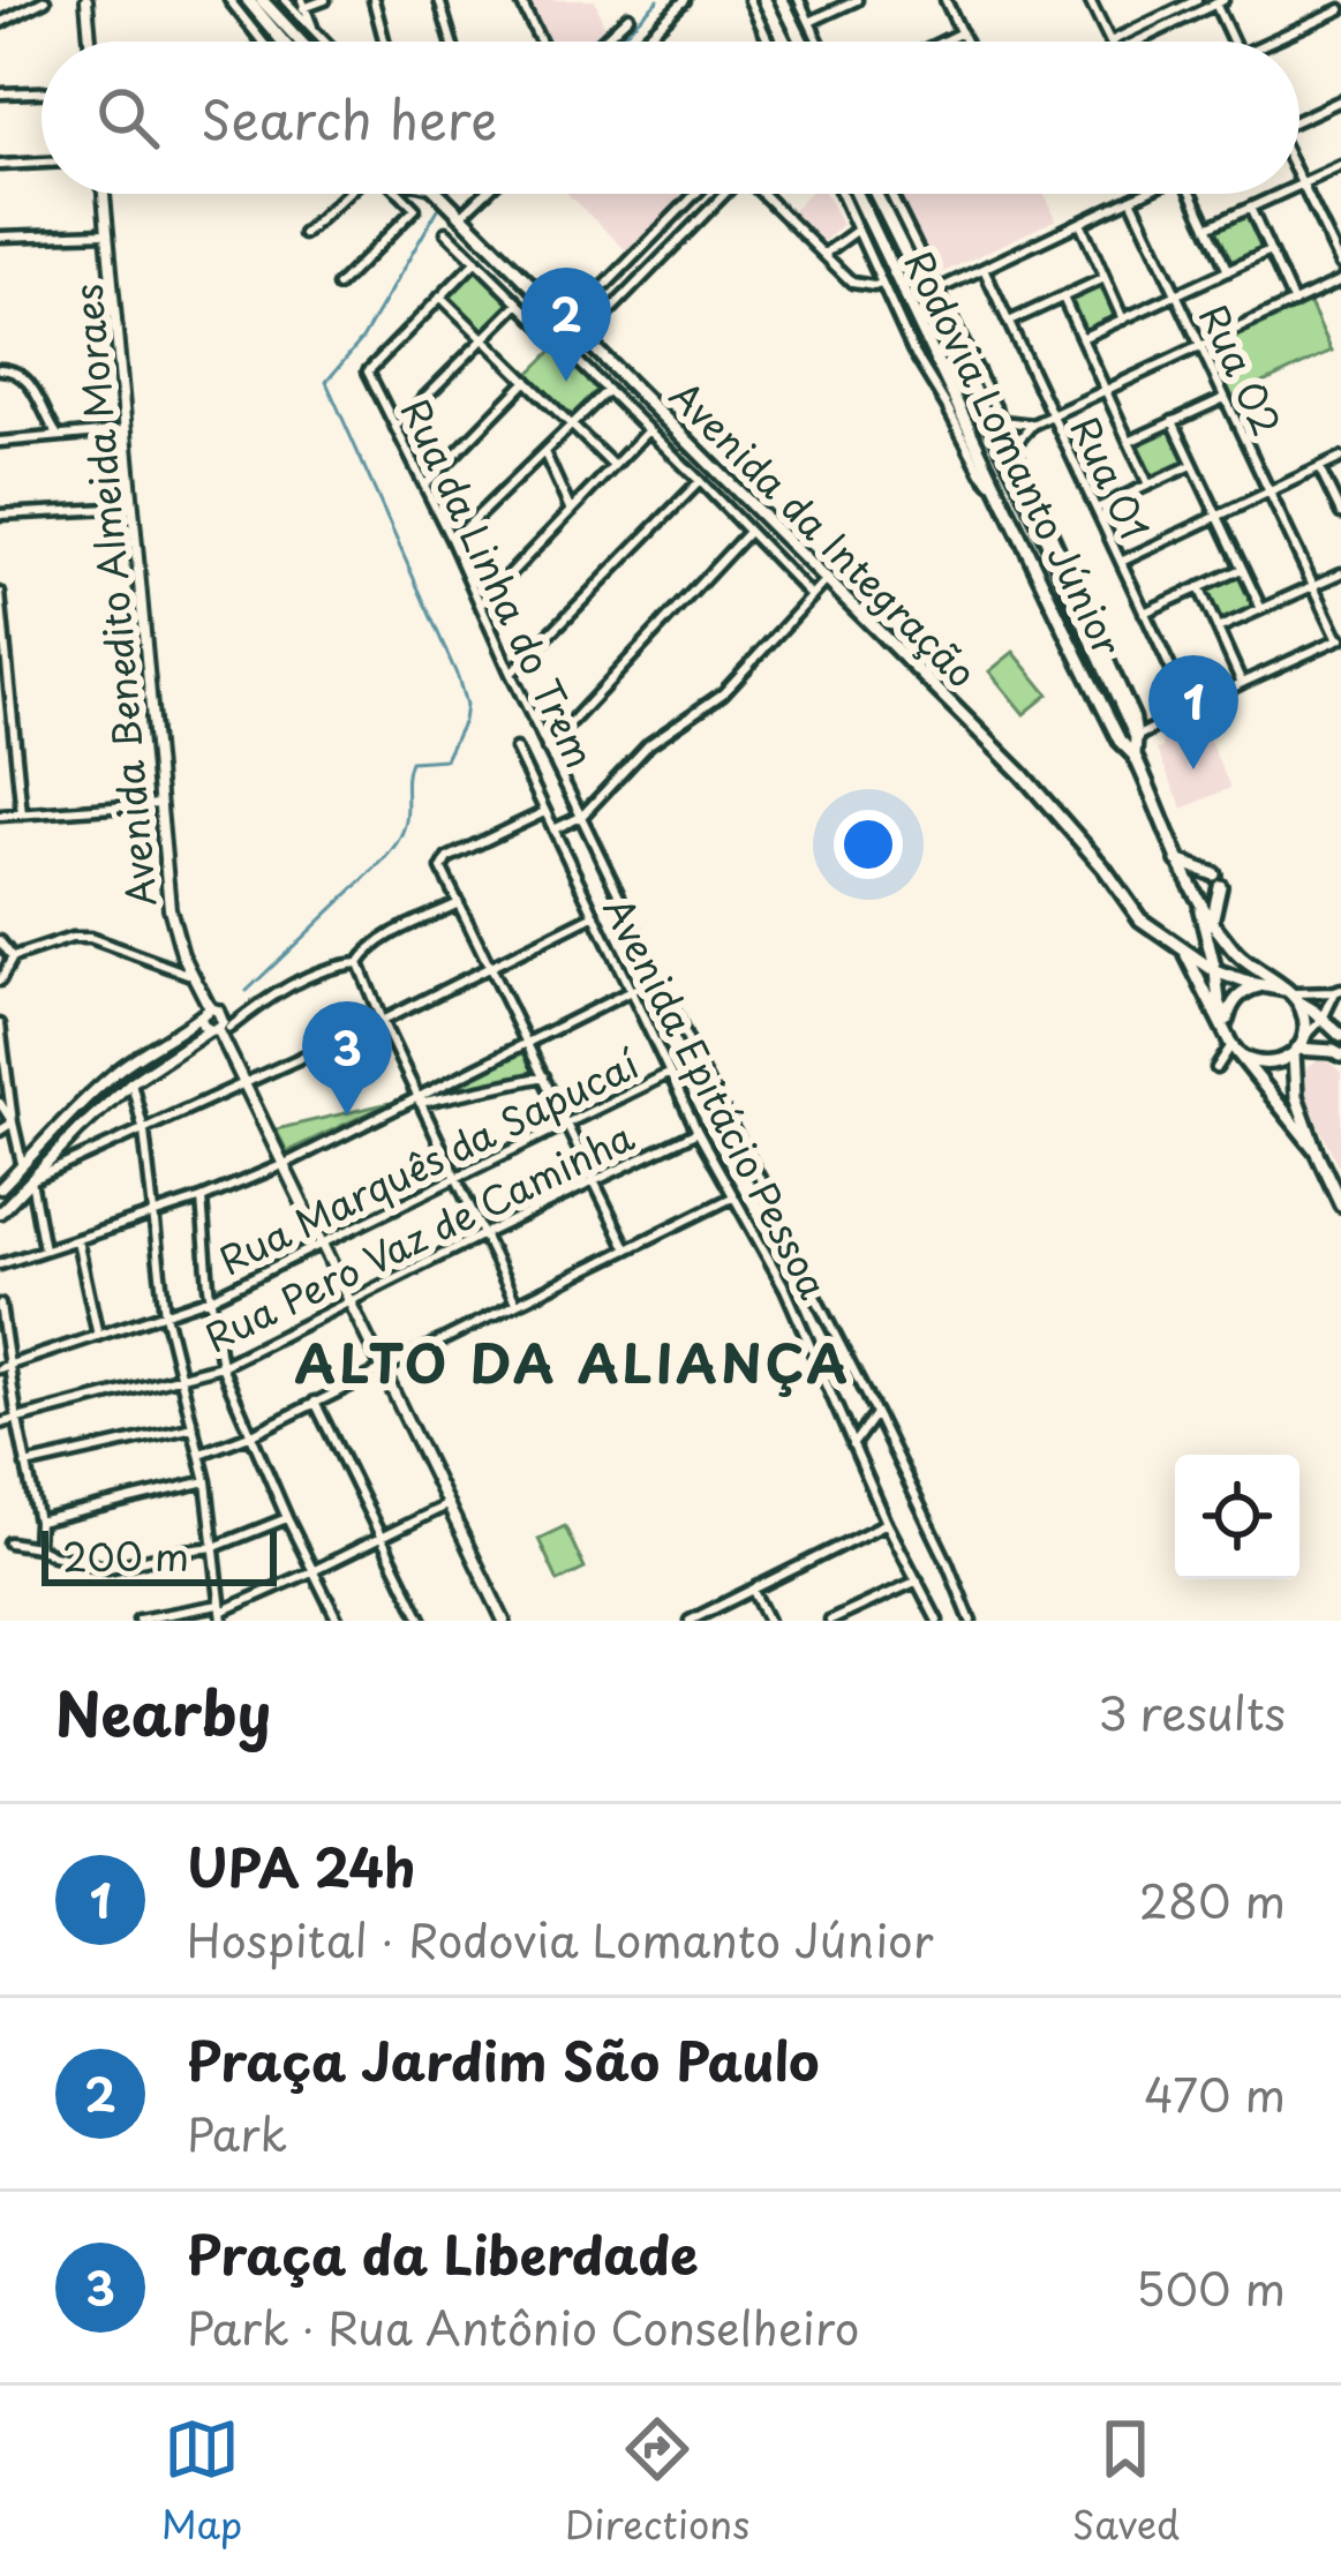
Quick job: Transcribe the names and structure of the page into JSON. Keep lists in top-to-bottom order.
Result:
{
  "streets": {
    "main road": ["Rodovia Lomanto Júnior", "Avenida da Integração", "Avenida Benedito Almeida Moraes"],
    "street": [
      "Rua 02",
      "Rua 01",
      "Rua da Linha do Trem",
      "Avenida Epitácio Pessoa",
      "Rua Marquês da Sapucaí",
      "Rua Pero Vaz de Caminha"
    ]
  },
  "crossings": [
    ["Avenida Epitácio Pessoa", "Rua Marquês da Sapucaí"],
    ["Avenida Epitácio Pessoa", "Rua Pero Vaz de Caminha"]
  ],
  "districts": ["ALTO DA ALIANÇA"],
  "scale_bar": "200 m",
  "page": {
    "search": "Search here",
    "pins": ["2", "1", "3"],
    "scale": "200 m",
    "heading": ["Nearby", "3 results"],
    "list": [
      {
        "mark": "1",
        "name": "UPA 24h",
        "note": "Hospital · Rodovia Lomanto Júnior",
        "value": "280 m"
      },
      {
        "mark": "2",
        "name": "Praça Jardim São Paulo",
        "note": "Park",
        "value": "470 m"
      },
      {
        "mark": "3",
        "name": "Praça da Liberdade",
        "note": "Park · Rua Antônio Conselheiro",
        "value": "500 m"
      }
    ],
    "nav": ["Map", "Directions", "Saved"]
  }
}
